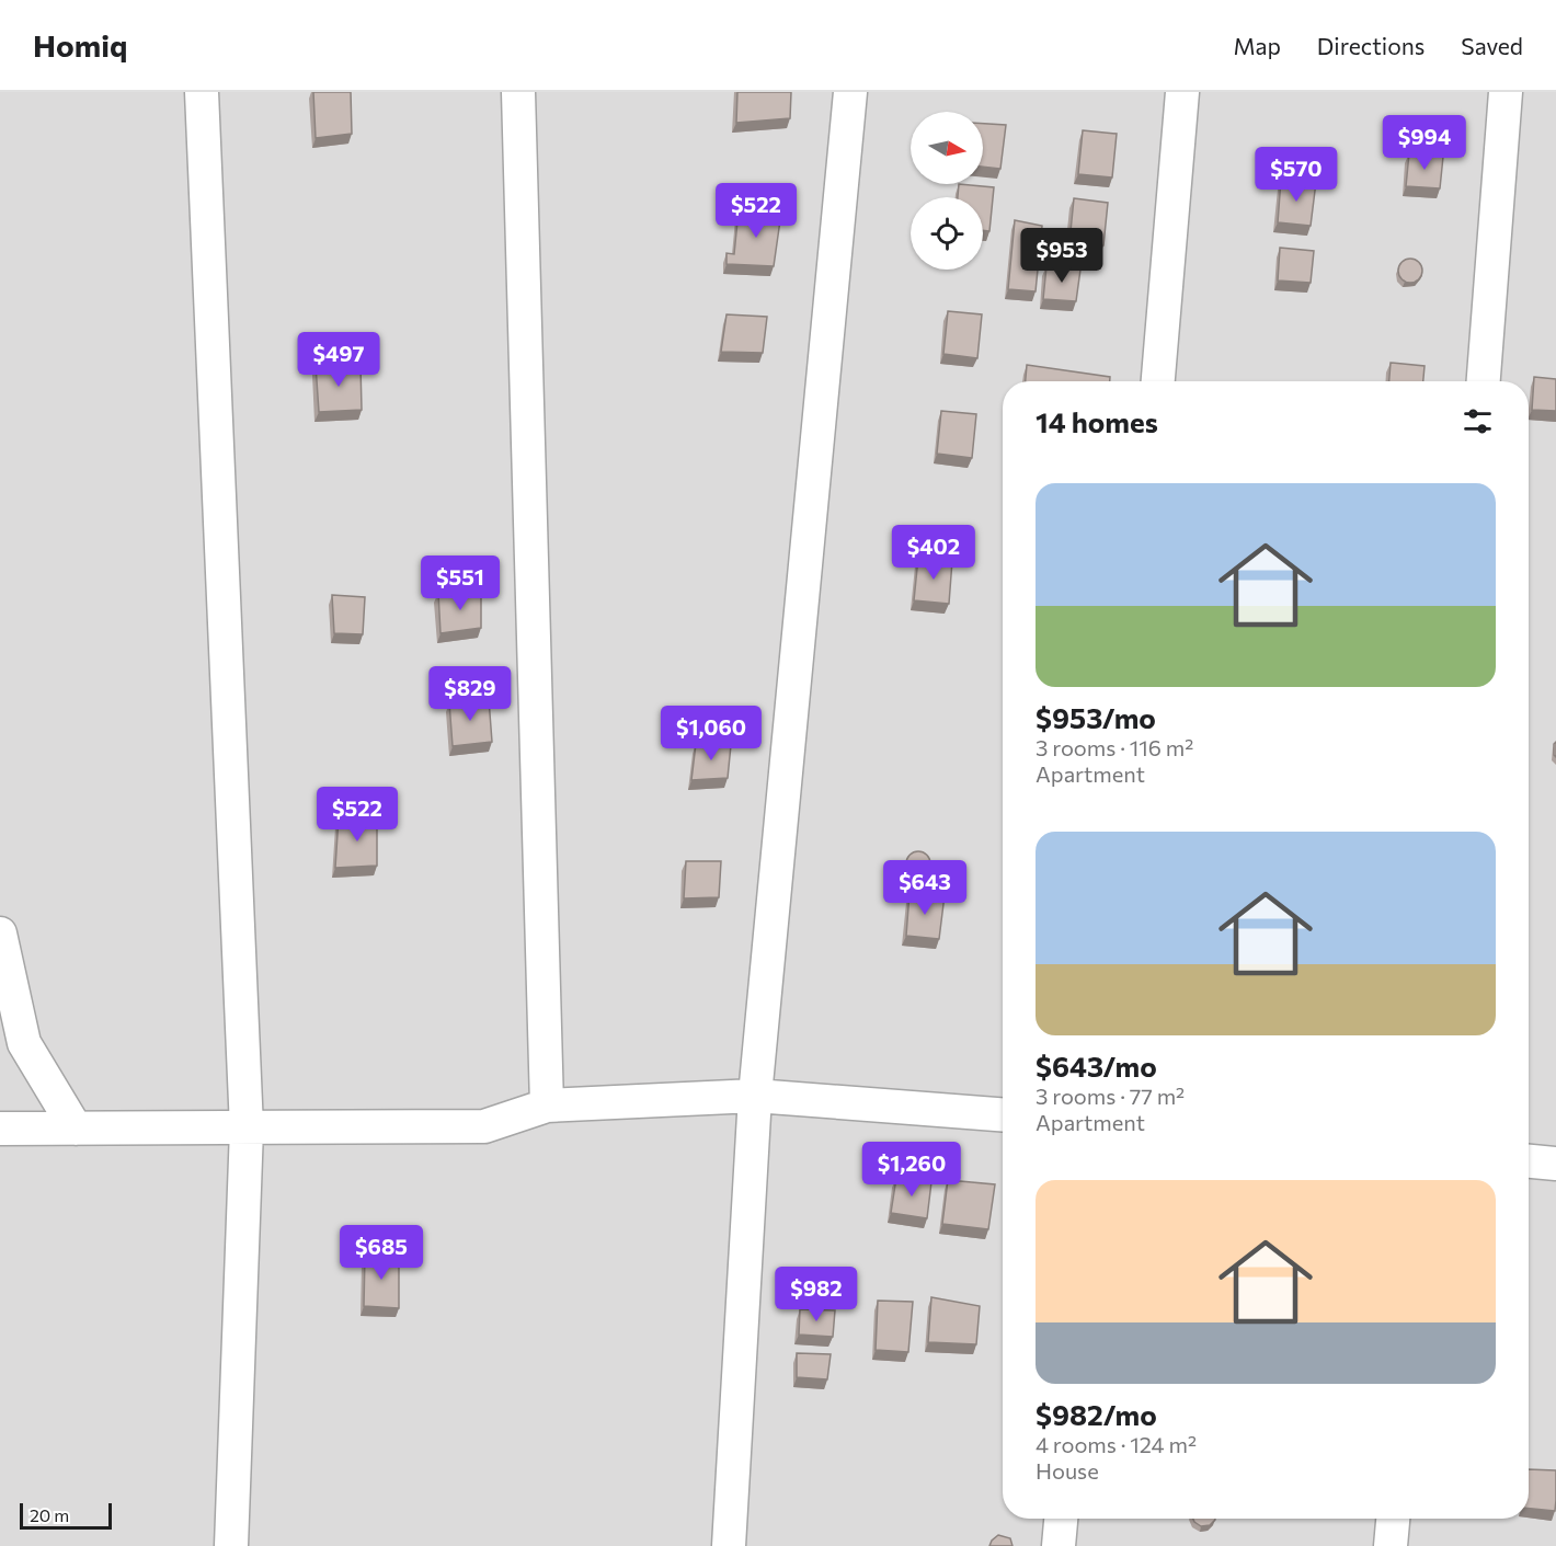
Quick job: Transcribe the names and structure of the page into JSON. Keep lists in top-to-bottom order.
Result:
{
  "scale_bar": "20 m",
  "north": "right",
  "page": {
    "header": "Homiq",
    "nav": ["Map", "Directions", "Saved"],
    "price": [
      "$994",
      "$570",
      "$522",
      "$953",
      "$497",
      "$402",
      "$551",
      "$829",
      "$1,060",
      "$522",
      "$643",
      "$1,260",
      "$685",
      "$982"
    ],
    "heading": "14 homes",
    "list": [
      {
        "name": "$953/mo",
        "note": "3 rooms · 116 m² · Apartment"
      },
      {
        "name": "$643/mo",
        "note": "3 rooms · 77 m² · Apartment"
      },
      {
        "name": "$982/mo",
        "note": "4 rooms · 124 m² · House"
      }
    ],
    "scale": "20 m"
  }
}
